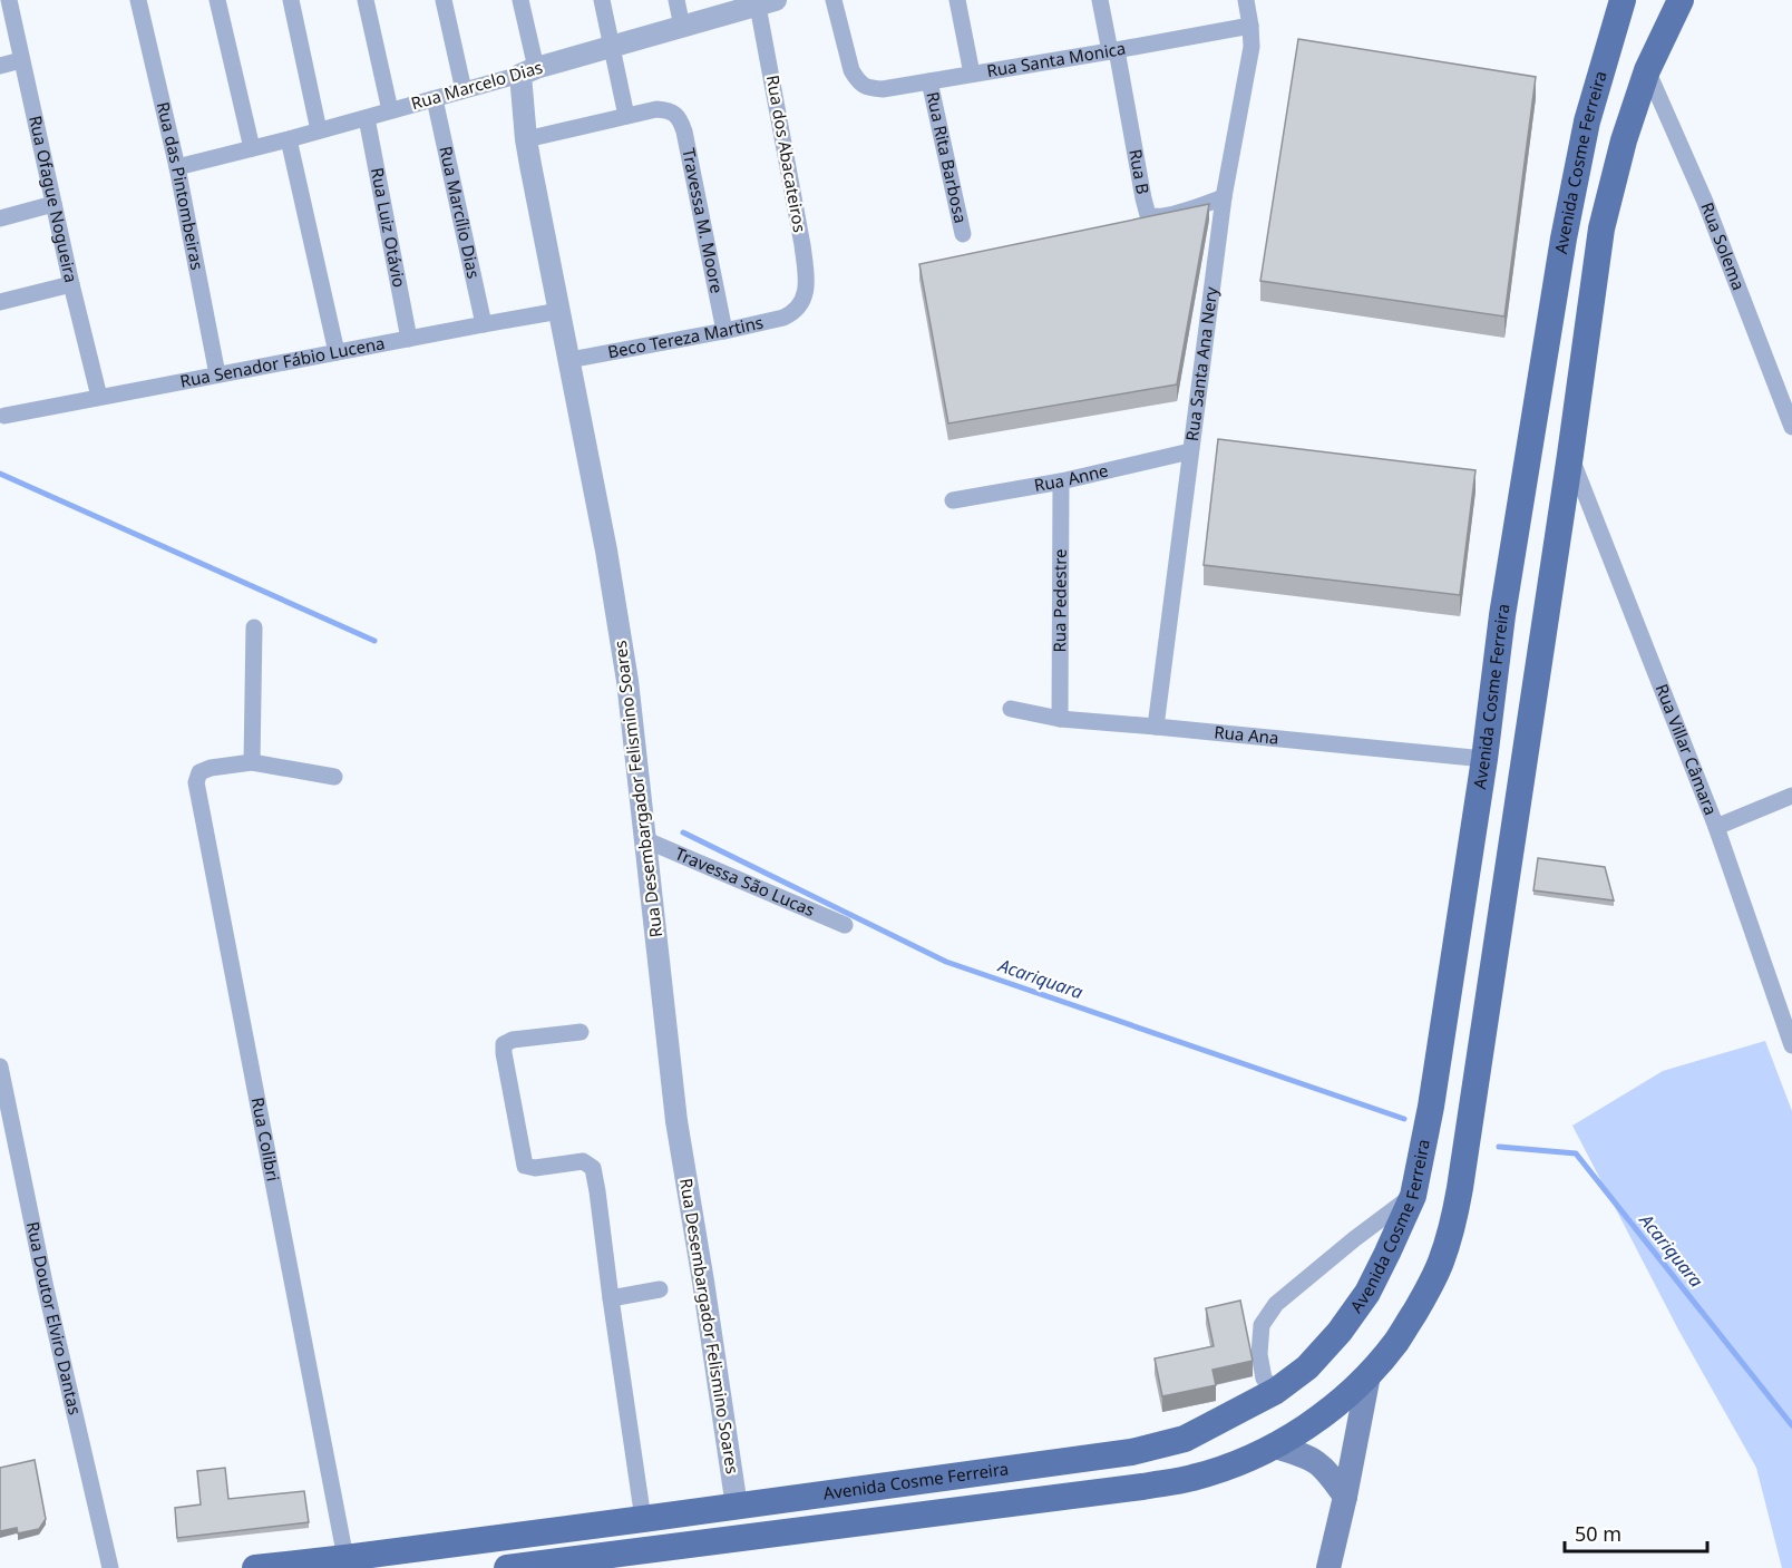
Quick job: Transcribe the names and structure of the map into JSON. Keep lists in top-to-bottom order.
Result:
{
  "streets": {
    "main road": ["Avenida Cosme Ferreira"],
    "street": [
      "Rua Santa Monica",
      "Rua Marcelo Dias",
      "Rua dos Abacateiros",
      "Rua Rita Barbosa",
      "Rua B",
      "Rua das Pintombeiras",
      "Rua Ofague Nogueira",
      "Rua Marcílio Dias",
      "Travessa M. Moore",
      "Rua Luiz Otávio",
      "Rua Solema",
      "Beco Tereza Martins",
      "Rua Senador Fábio Lucena",
      "Rua Santa Ana Nery",
      "Rua Anne",
      "Rua Pedestre",
      "Rua Ana",
      "Rua Villar Câmara",
      "Rua Desembargador Felismino Soares",
      "Travessa São Lucas",
      "Rua Colibri",
      "Rua Doutor Elviro Dantas"
    ]
  },
  "crossings": [
    ["Rua Santa Monica", "Rua Rita Barbosa"],
    ["Rua Santa Monica", "Rua B"],
    ["Rua Santa Monica", "Rua Santa Ana Nery"],
    ["Rua Marcelo Dias", "Rua dos Abacateiros"],
    ["Rua Marcelo Dias", "Rua das Pintombeiras"],
    ["Rua Marcelo Dias", "Rua Marcílio Dias"],
    ["Rua Marcelo Dias", "Rua Luiz Otávio"],
    ["Rua Marcelo Dias", "Rua Desembargador Felismino Soares"],
    ["Rua dos Abacateiros", "Beco Tereza Martins"],
    ["Avenida Cosme Ferreira", "Rua Solema"],
    ["Avenida Cosme Ferreira", "Rua Ana"],
    ["Avenida Cosme Ferreira", "Rua Villar Câmara"],
    ["Avenida Cosme Ferreira", "Rua Desembargador Felismino Soares"],
    ["Avenida Cosme Ferreira", "Rua Colibri"],
    ["Rua B", "Rua Santa Ana Nery"],
    ["Rua das Pintombeiras", "Rua Senador Fábio Lucena"],
    ["Rua Ofague Nogueira", "Rua Senador Fábio Lucena"],
    ["Rua Marcílio Dias", "Rua Senador Fábio Lucena"],
    ["Travessa M. Moore", "Beco Tereza Martins"],
    ["Rua Luiz Otávio", "Rua Senador Fábio Lucena"],
    ["Beco Tereza Martins", "Rua Desembargador Felismino Soares"],
    ["Rua Senador Fábio Lucena", "Rua Desembargador Felismino Soares"],
    ["Rua Santa Ana Nery", "Rua Anne"],
    ["Rua Santa Ana Nery", "Rua Ana"],
    ["Rua Anne", "Rua Pedestre"],
    ["Rua Pedestre", "Rua Ana"],
    ["Rua Desembargador Felismino Soares", "Travessa São Lucas"]
  ],
  "water": ["Acariquara"],
  "scale_bar": "50 m"
}
